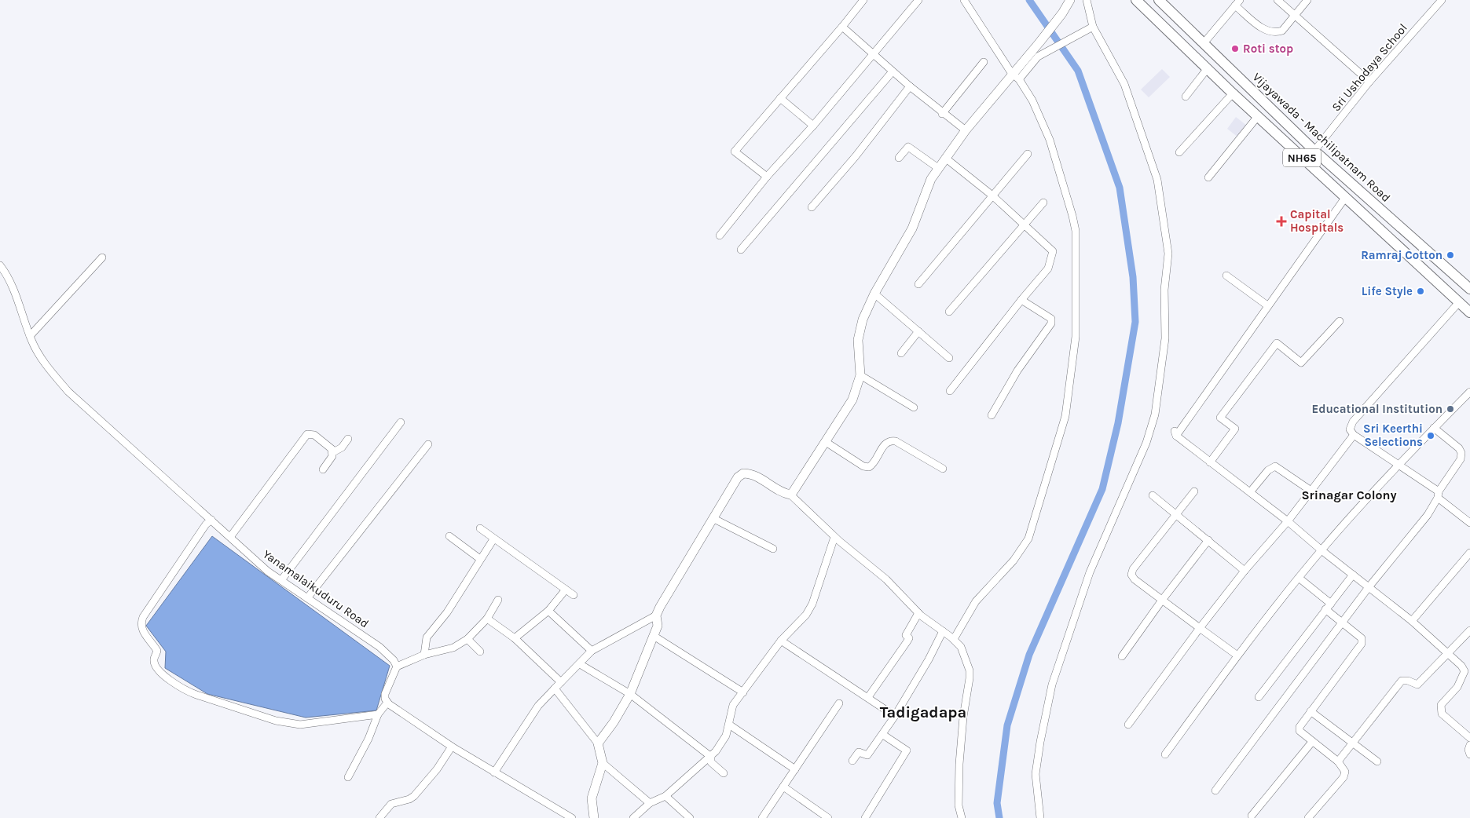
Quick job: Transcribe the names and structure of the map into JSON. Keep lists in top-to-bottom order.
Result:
{
  "streets": {
    "highway": ["Vijayawada - Machilipatnam Road", "NH65"],
    "street": ["Sri Ushodaya School", "Yanamalaikuduru Road"]
  },
  "crossings": [
    ["Sri Ushodaya School", "Vijayawada - Machilipatnam Road"]
  ],
  "districts": ["Srinagar Colony", "Tadigadapa"],
  "places": {
    "other": [
      "Roti stop",
      "Ramraj Cotton",
      "Life Style",
      "Educational Institution",
      "Sri Keerthi Selections"
    ],
    "health": ["Capital Hospitals"]
  }
}
